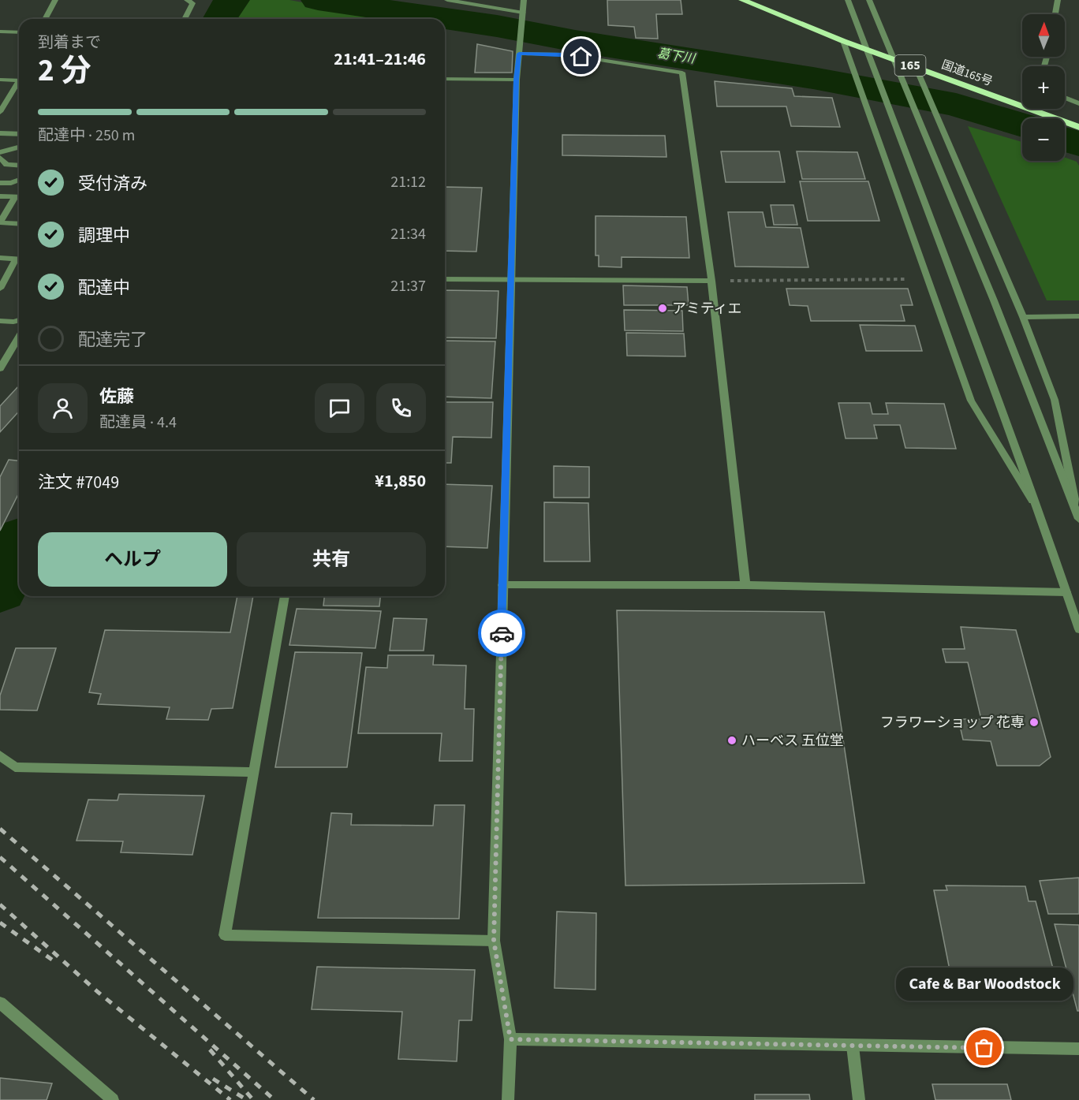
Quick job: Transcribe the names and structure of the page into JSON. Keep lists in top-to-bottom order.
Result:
{
  "streets": {
    "highway": ["165", "国道165号"]
  },
  "water": ["葛下川"],
  "places": [
    "アミティエ",
    "フラワーショップ 花専",
    "ハーベス 五位堂",
    "Cafe & Bar Woodstock"
  ],
  "north": "top",
  "page": {
    "map_buttons": ["+", "−"],
    "heading": ["2 分", "到着まで", "21:41–21:46"],
    "panel": [
      "佐藤",
      "配達員 · 4.4",
      "注文 #7049",
      "¥1,850"
    ],
    "bar": "配達中 · 250 m",
    "list": [
      ["受付済み", "21:12"],
      ["調理中", "21:34"],
      ["配達中", "21:37"],
      "配達完了"
    ],
    "buttons": ["ヘルプ", "共有"],
    "bubble": "Cafe & Bar Woodstock"
  }
}
